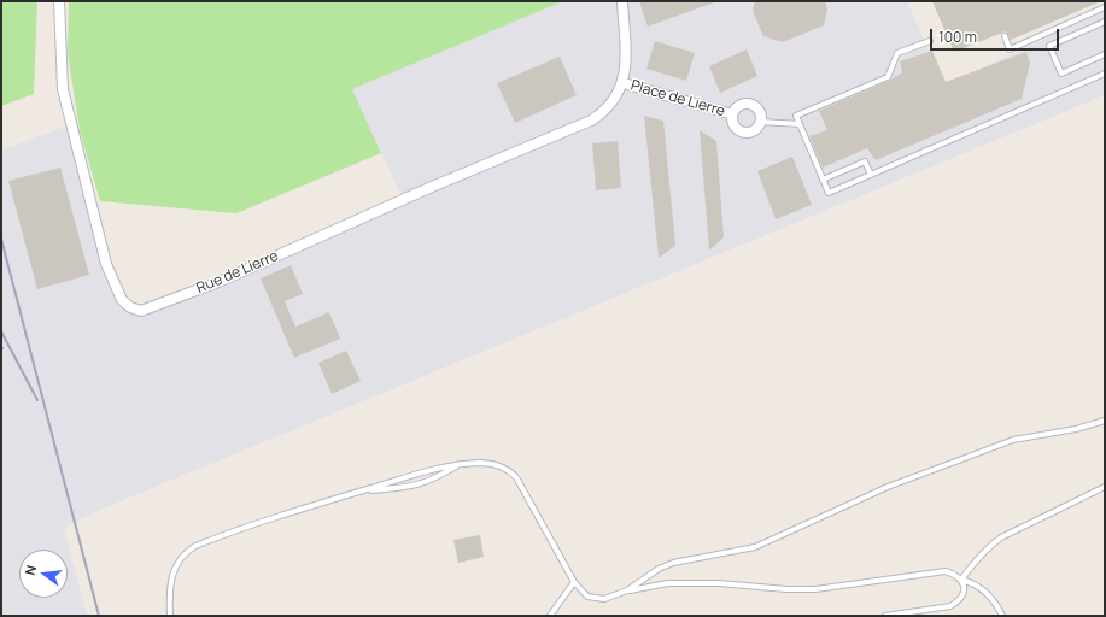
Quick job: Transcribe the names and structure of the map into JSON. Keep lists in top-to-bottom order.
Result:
{
  "streets": {
    "street": ["Place de Lierre", "Rue de Lierre"]
  },
  "crossings": [
    ["Place de Lierre", "Rue de Lierre"]
  ],
  "scale_bar": "100 m",
  "north": "left"
}
